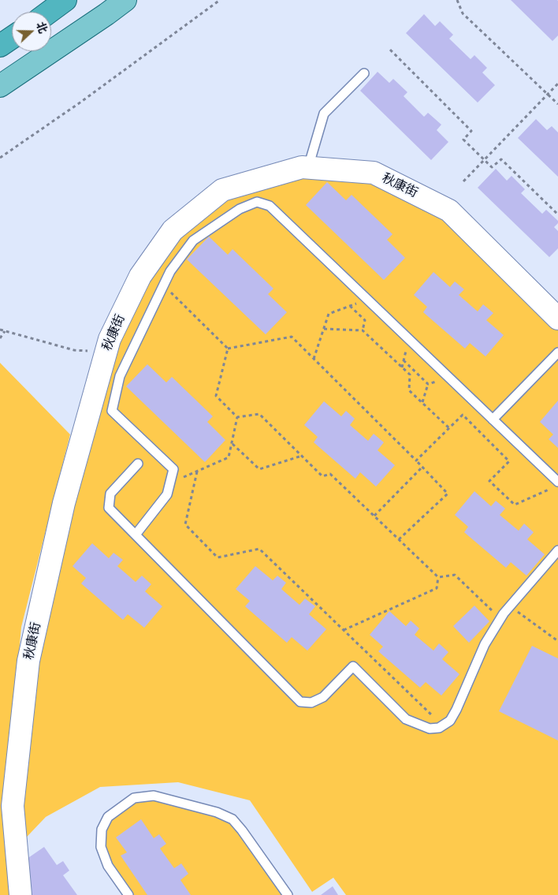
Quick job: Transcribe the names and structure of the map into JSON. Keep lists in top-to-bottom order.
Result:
{
  "streets": {
    "street": ["秋康街"]
  },
  "north": "right"
}
